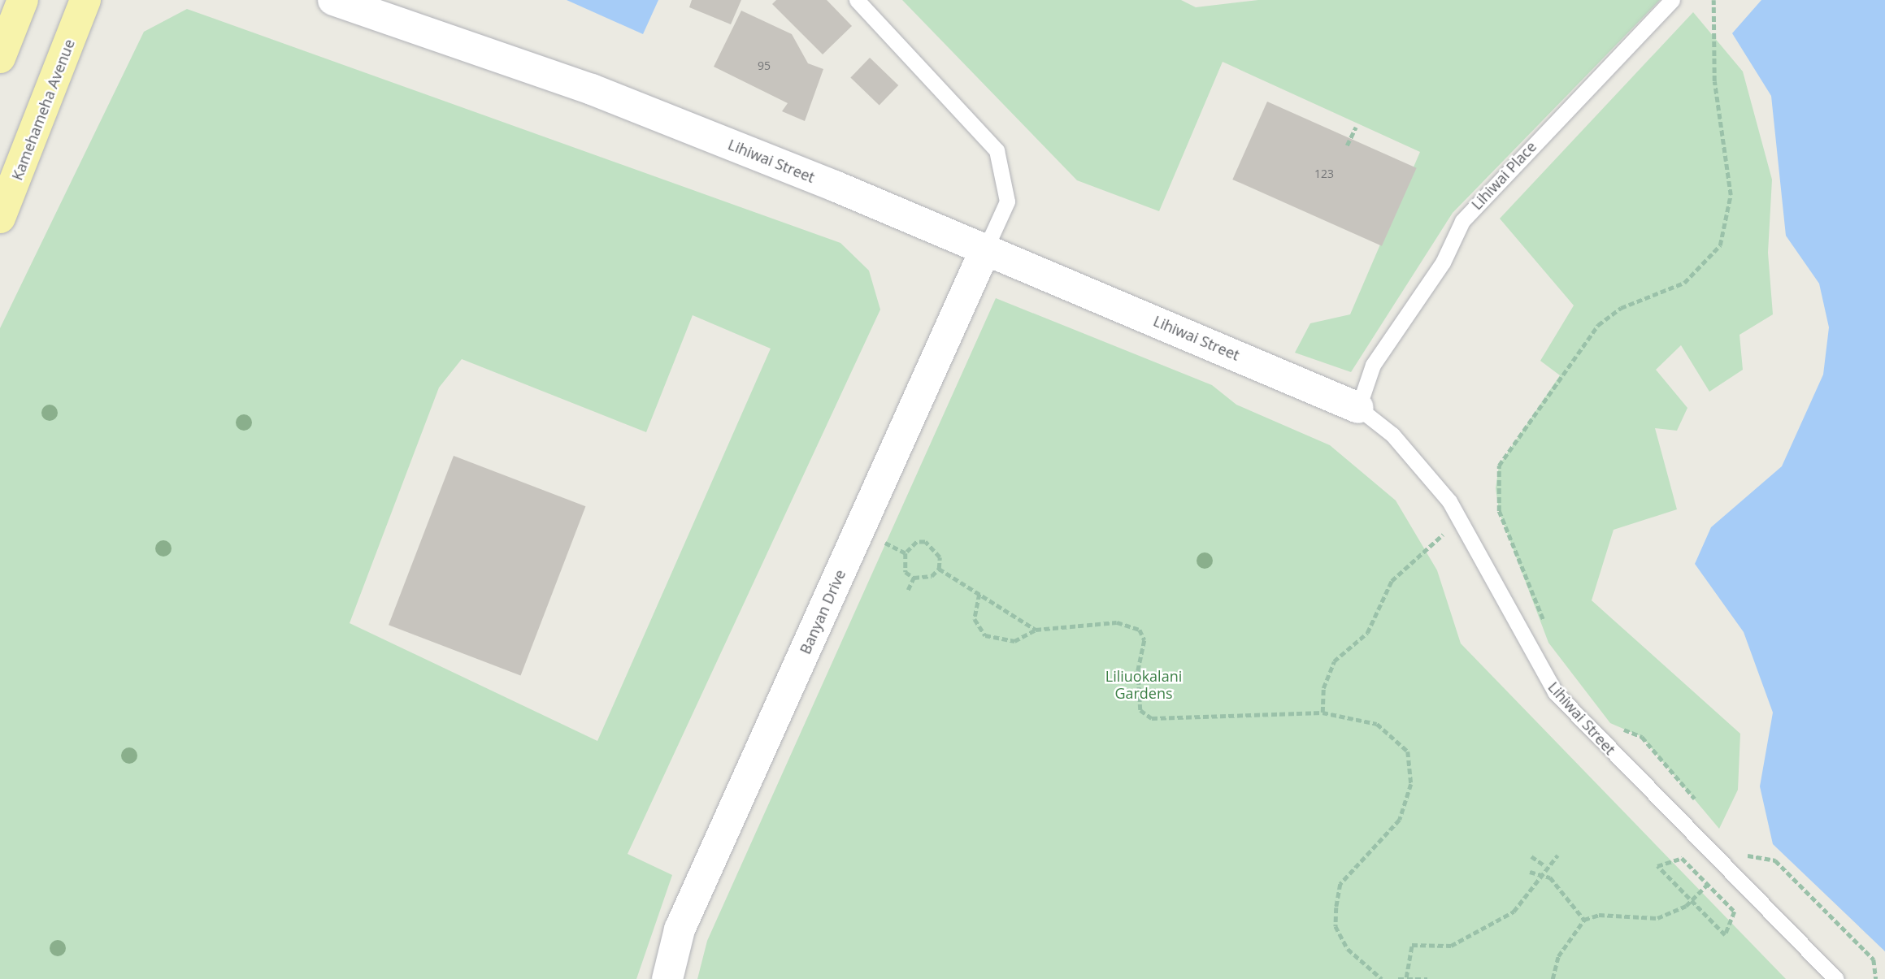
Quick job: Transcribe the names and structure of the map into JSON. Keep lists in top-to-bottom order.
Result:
{
  "streets": {
    "main road": ["Kamehameha Avenue"],
    "street": ["Lihiwai Street", "Banyan Drive"],
    "lane": ["Lihiwai Place"]
  },
  "crossings": [
    ["Lihiwai Street", "Lihiwai Place"],
    ["Lihiwai Street", "Banyan Drive"]
  ],
  "parks": ["Liliuokalani Gardens"],
  "house_numbers": ["95", "123"]
}
